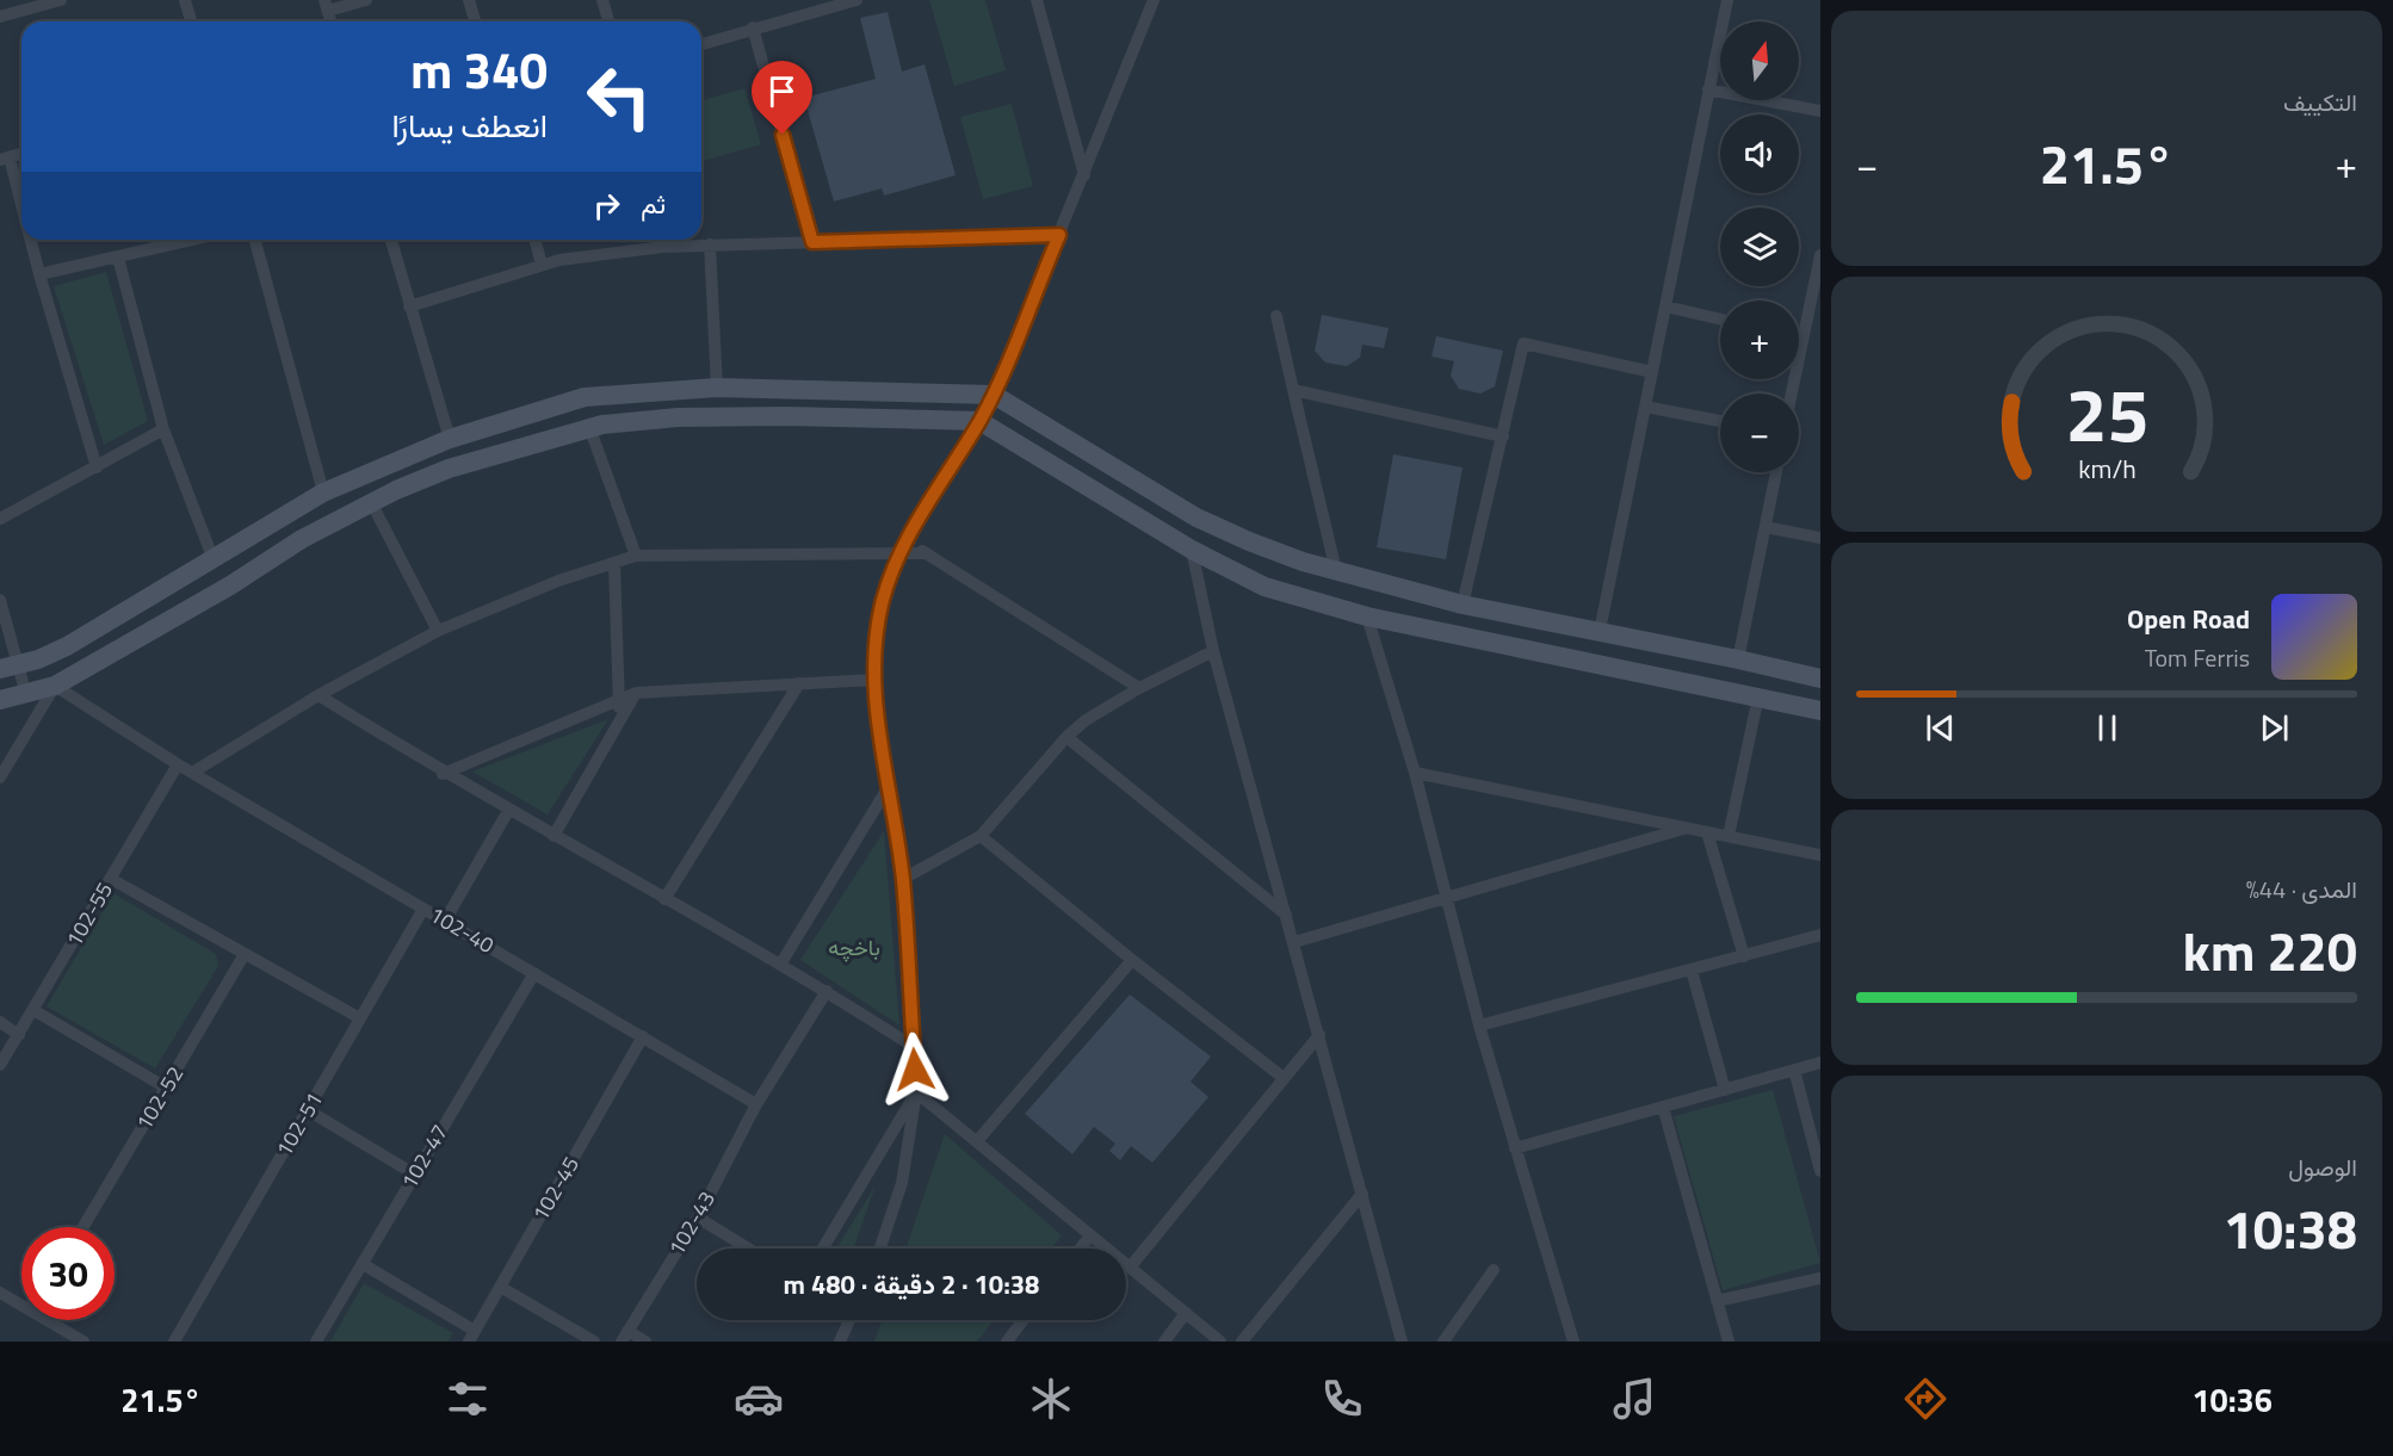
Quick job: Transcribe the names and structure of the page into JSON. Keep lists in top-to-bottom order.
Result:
{
  "streets": {
    "street": [
      "102-55",
      "102-40",
      "102-52",
      "102-51",
      "102-47",
      "102-45",
      "102-43"
    ]
  },
  "crossings": [
    ["102-55", "102-40"],
    ["102-40", "102-51"],
    ["102-40", "102-47"],
    ["102-40", "102-45"],
    ["102-40", "102-43"]
  ],
  "parks": ["باخچە"],
  "north": "top",
  "page": {
    "tile": [
      "التكييف",
      ["المدى · 44%", "220 km"],
      ["الوصول", "10:38"]
    ],
    "map_buttons": ["+", "−"],
    "turn": ["340 m", "انعطف يسارًا"],
    "heat": ["−", "21.5°", "+"],
    "then": "ثم",
    "song": ["Open Road", "Tom Ferris"],
    "limit": "30",
    "trip": "10:38 · 2 دقيقة · 480 m",
    "tabs": ["10:36", "21.5°"],
    "gauge": ["25", "km/h"]
  }
}
